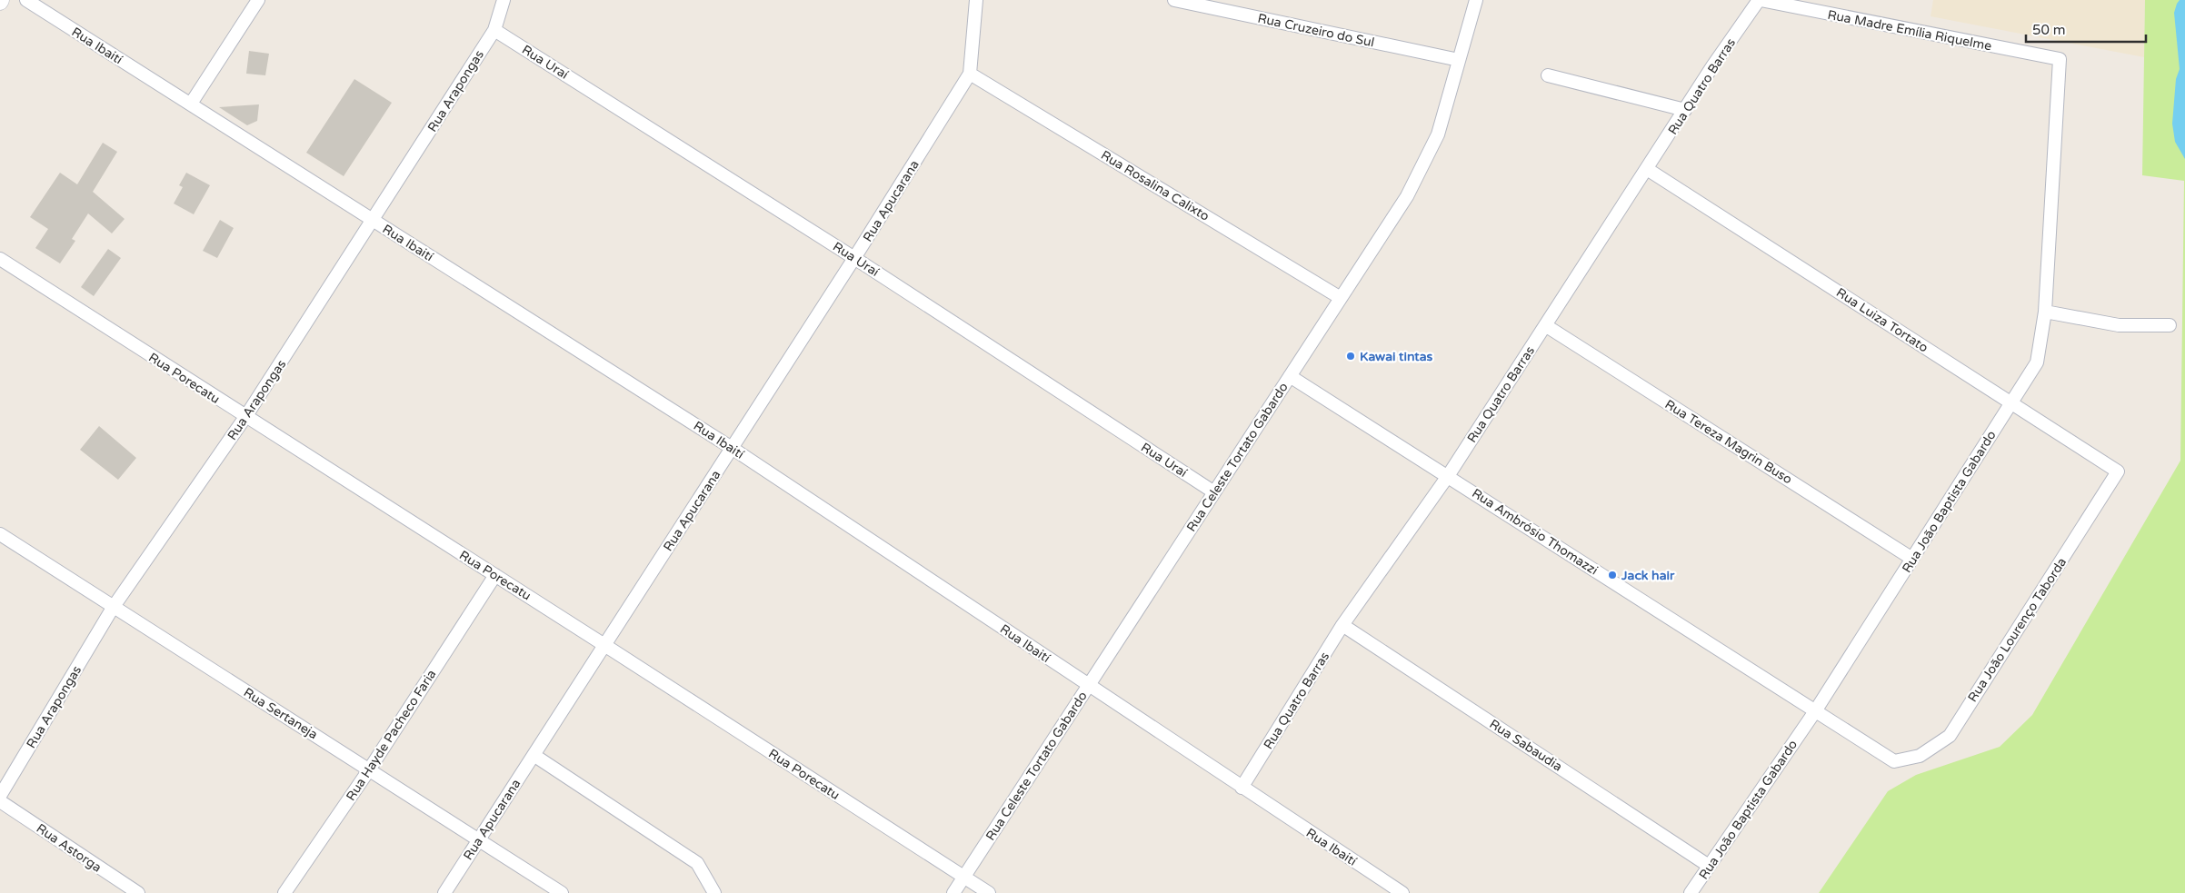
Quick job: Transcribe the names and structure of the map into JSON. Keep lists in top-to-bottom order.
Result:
{
  "streets": {
    "street": [
      "Rua Cruzeiro do Sul",
      "Rua Madre Emília Riquelme",
      "Rua Ibaití",
      "Rua Uraí",
      "Rua Quatro Barras",
      "Rua Arapongas",
      "Rua Rosalina Calixto",
      "Rua Apucarana",
      "Rua Luiza Tortato",
      "Rua Porecatu",
      "Rua Tereza Magrin Buso",
      "Rua Celeste Tortato Gabardo",
      "Rua João Baptista Gabardo",
      "Rua Ambrósio Thomazzi",
      "Rua João Lourenço Taborda",
      "Rua Sertaneja",
      "Rua Hayde Pacheco Faria",
      "Rua Sabaudia",
      "Rua Astorga"
    ]
  },
  "crossings": [
    ["Rua Cruzeiro do Sul", "Rua Celeste Tortato Gabardo"],
    ["Rua Madre Emília Riquelme", "Rua Quatro Barras"],
    ["Rua Madre Emília Riquelme", "Rua João Baptista Gabardo"],
    ["Rua Ibaití", "Rua Quatro Barras"],
    ["Rua Ibaití", "Rua Arapongas"],
    ["Rua Ibaití", "Rua Apucarana"],
    ["Rua Ibaití", "Rua Celeste Tortato Gabardo"],
    ["Rua Uraí", "Rua Arapongas"],
    ["Rua Uraí", "Rua Apucarana"],
    ["Rua Uraí", "Rua Celeste Tortato Gabardo"],
    ["Rua Quatro Barras", "Rua Luiza Tortato"],
    ["Rua Quatro Barras", "Rua Tereza Magrin Buso"],
    ["Rua Quatro Barras", "Rua Ambrósio Thomazzi"],
    ["Rua Quatro Barras", "Rua Sabaudia"],
    ["Rua Arapongas", "Rua Porecatu"],
    ["Rua Arapongas", "Rua Sertaneja"],
    ["Rua Rosalina Calixto", "Rua Apucarana"],
    ["Rua Rosalina Calixto", "Rua Celeste Tortato Gabardo"],
    ["Rua Apucarana", "Rua Porecatu"],
    ["Rua Apucarana", "Rua Sertaneja"],
    ["Rua Luiza Tortato", "Rua João Baptista Gabardo"],
    ["Rua Luiza Tortato", "Rua João Lourenço Taborda"],
    ["Rua Porecatu", "Rua Celeste Tortato Gabardo"],
    ["Rua Porecatu", "Rua Hayde Pacheco Faria"],
    ["Rua Tereza Magrin Buso", "Rua João Baptista Gabardo"],
    ["Rua Celeste Tortato Gabardo", "Rua Ambrósio Thomazzi"],
    ["Rua João Baptista Gabardo", "Rua Ambrósio Thomazzi"],
    ["Rua João Baptista Gabardo", "Rua Sabaudia"],
    ["Rua Ambrósio Thomazzi", "Rua João Lourenço Taborda"],
    ["Rua Sertaneja", "Rua Hayde Pacheco Faria"]
  ],
  "places": ["Kawai tintas", "Jack hair"],
  "scale_bar": "50 m"
}
